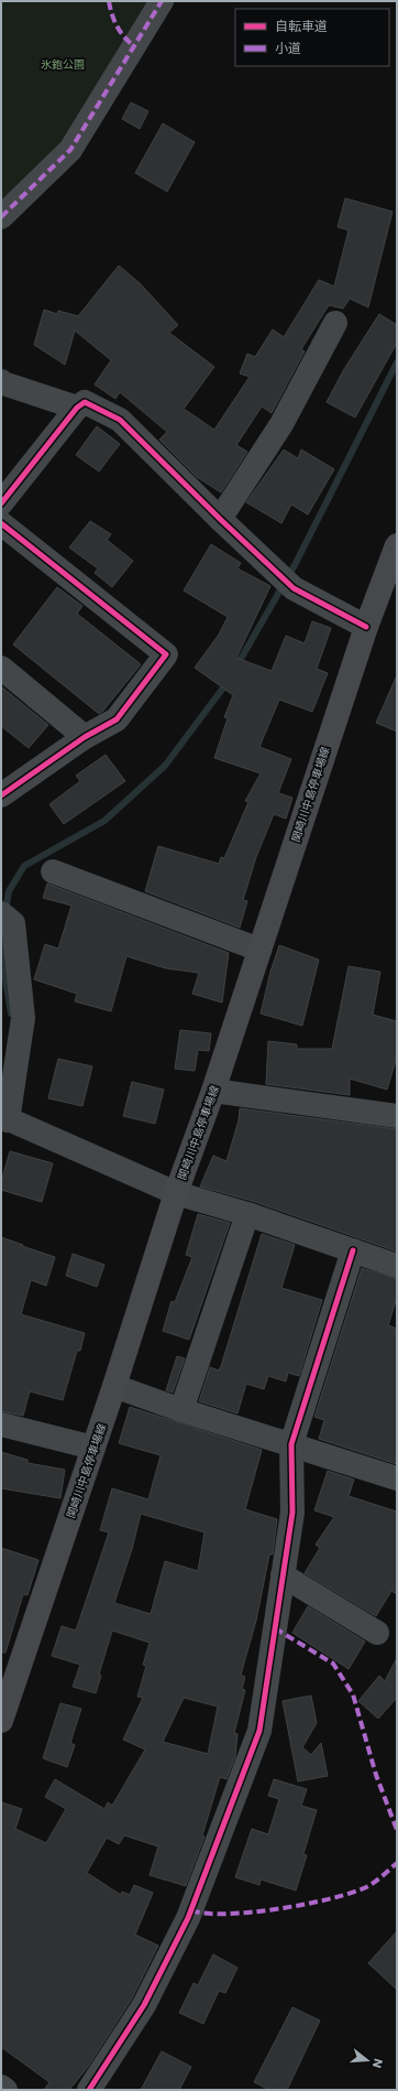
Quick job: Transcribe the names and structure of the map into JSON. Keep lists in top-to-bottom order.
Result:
{
  "streets": {
    "main road": ["関崎川中島停車場線"]
  },
  "parks": ["氷鉋公園"],
  "legend": ["自転車道", "小道"],
  "north": "right"
}
